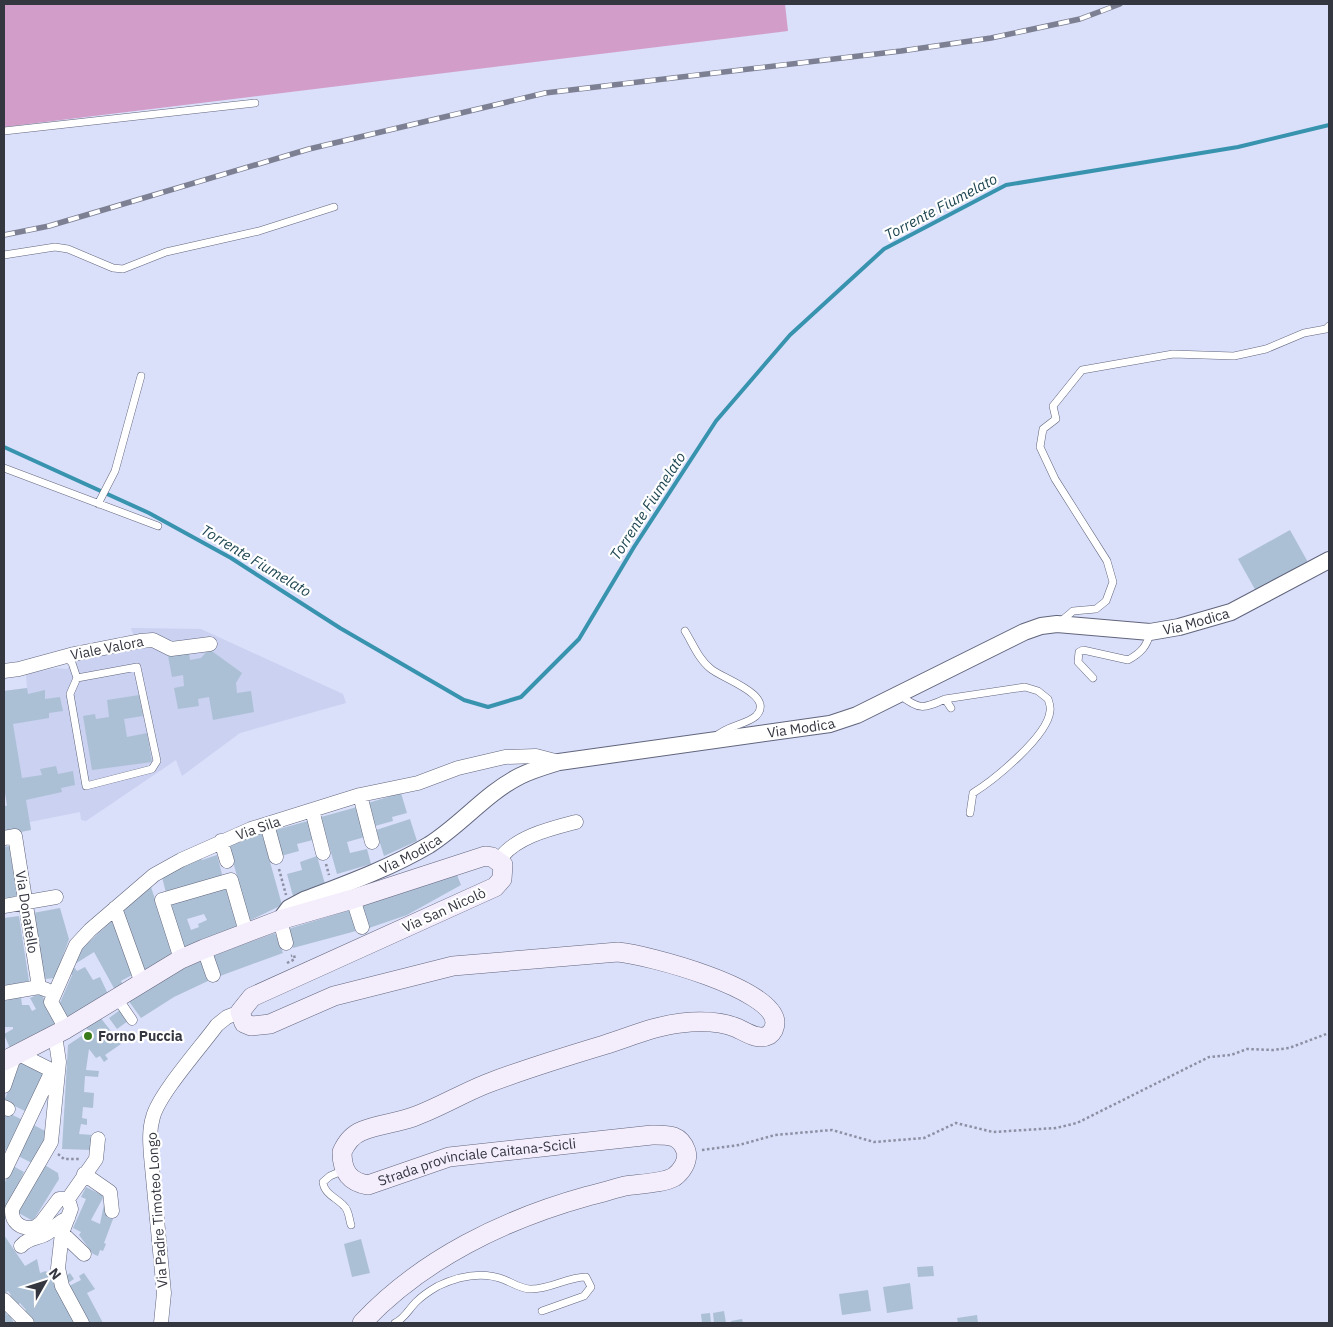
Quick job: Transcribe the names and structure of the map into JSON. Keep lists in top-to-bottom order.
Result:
{
  "streets": {
    "main road": ["Via San Nicolò", "Strada provinciale Caitana-Scicli"],
    "street": [
      "Via Modica",
      "Viale Valora",
      "Via Sila",
      "Via Donatello",
      "Via Padre Timoteo Longo"
    ]
  },
  "crossings": [
    ["Via Modica", "Via Sila"],
    ["Via San Nicolò", "Via Padre Timoteo Longo"]
  ],
  "water": ["Torrente Fiumelato"],
  "places": ["Forno Puccia"],
  "north": "top right"
}
